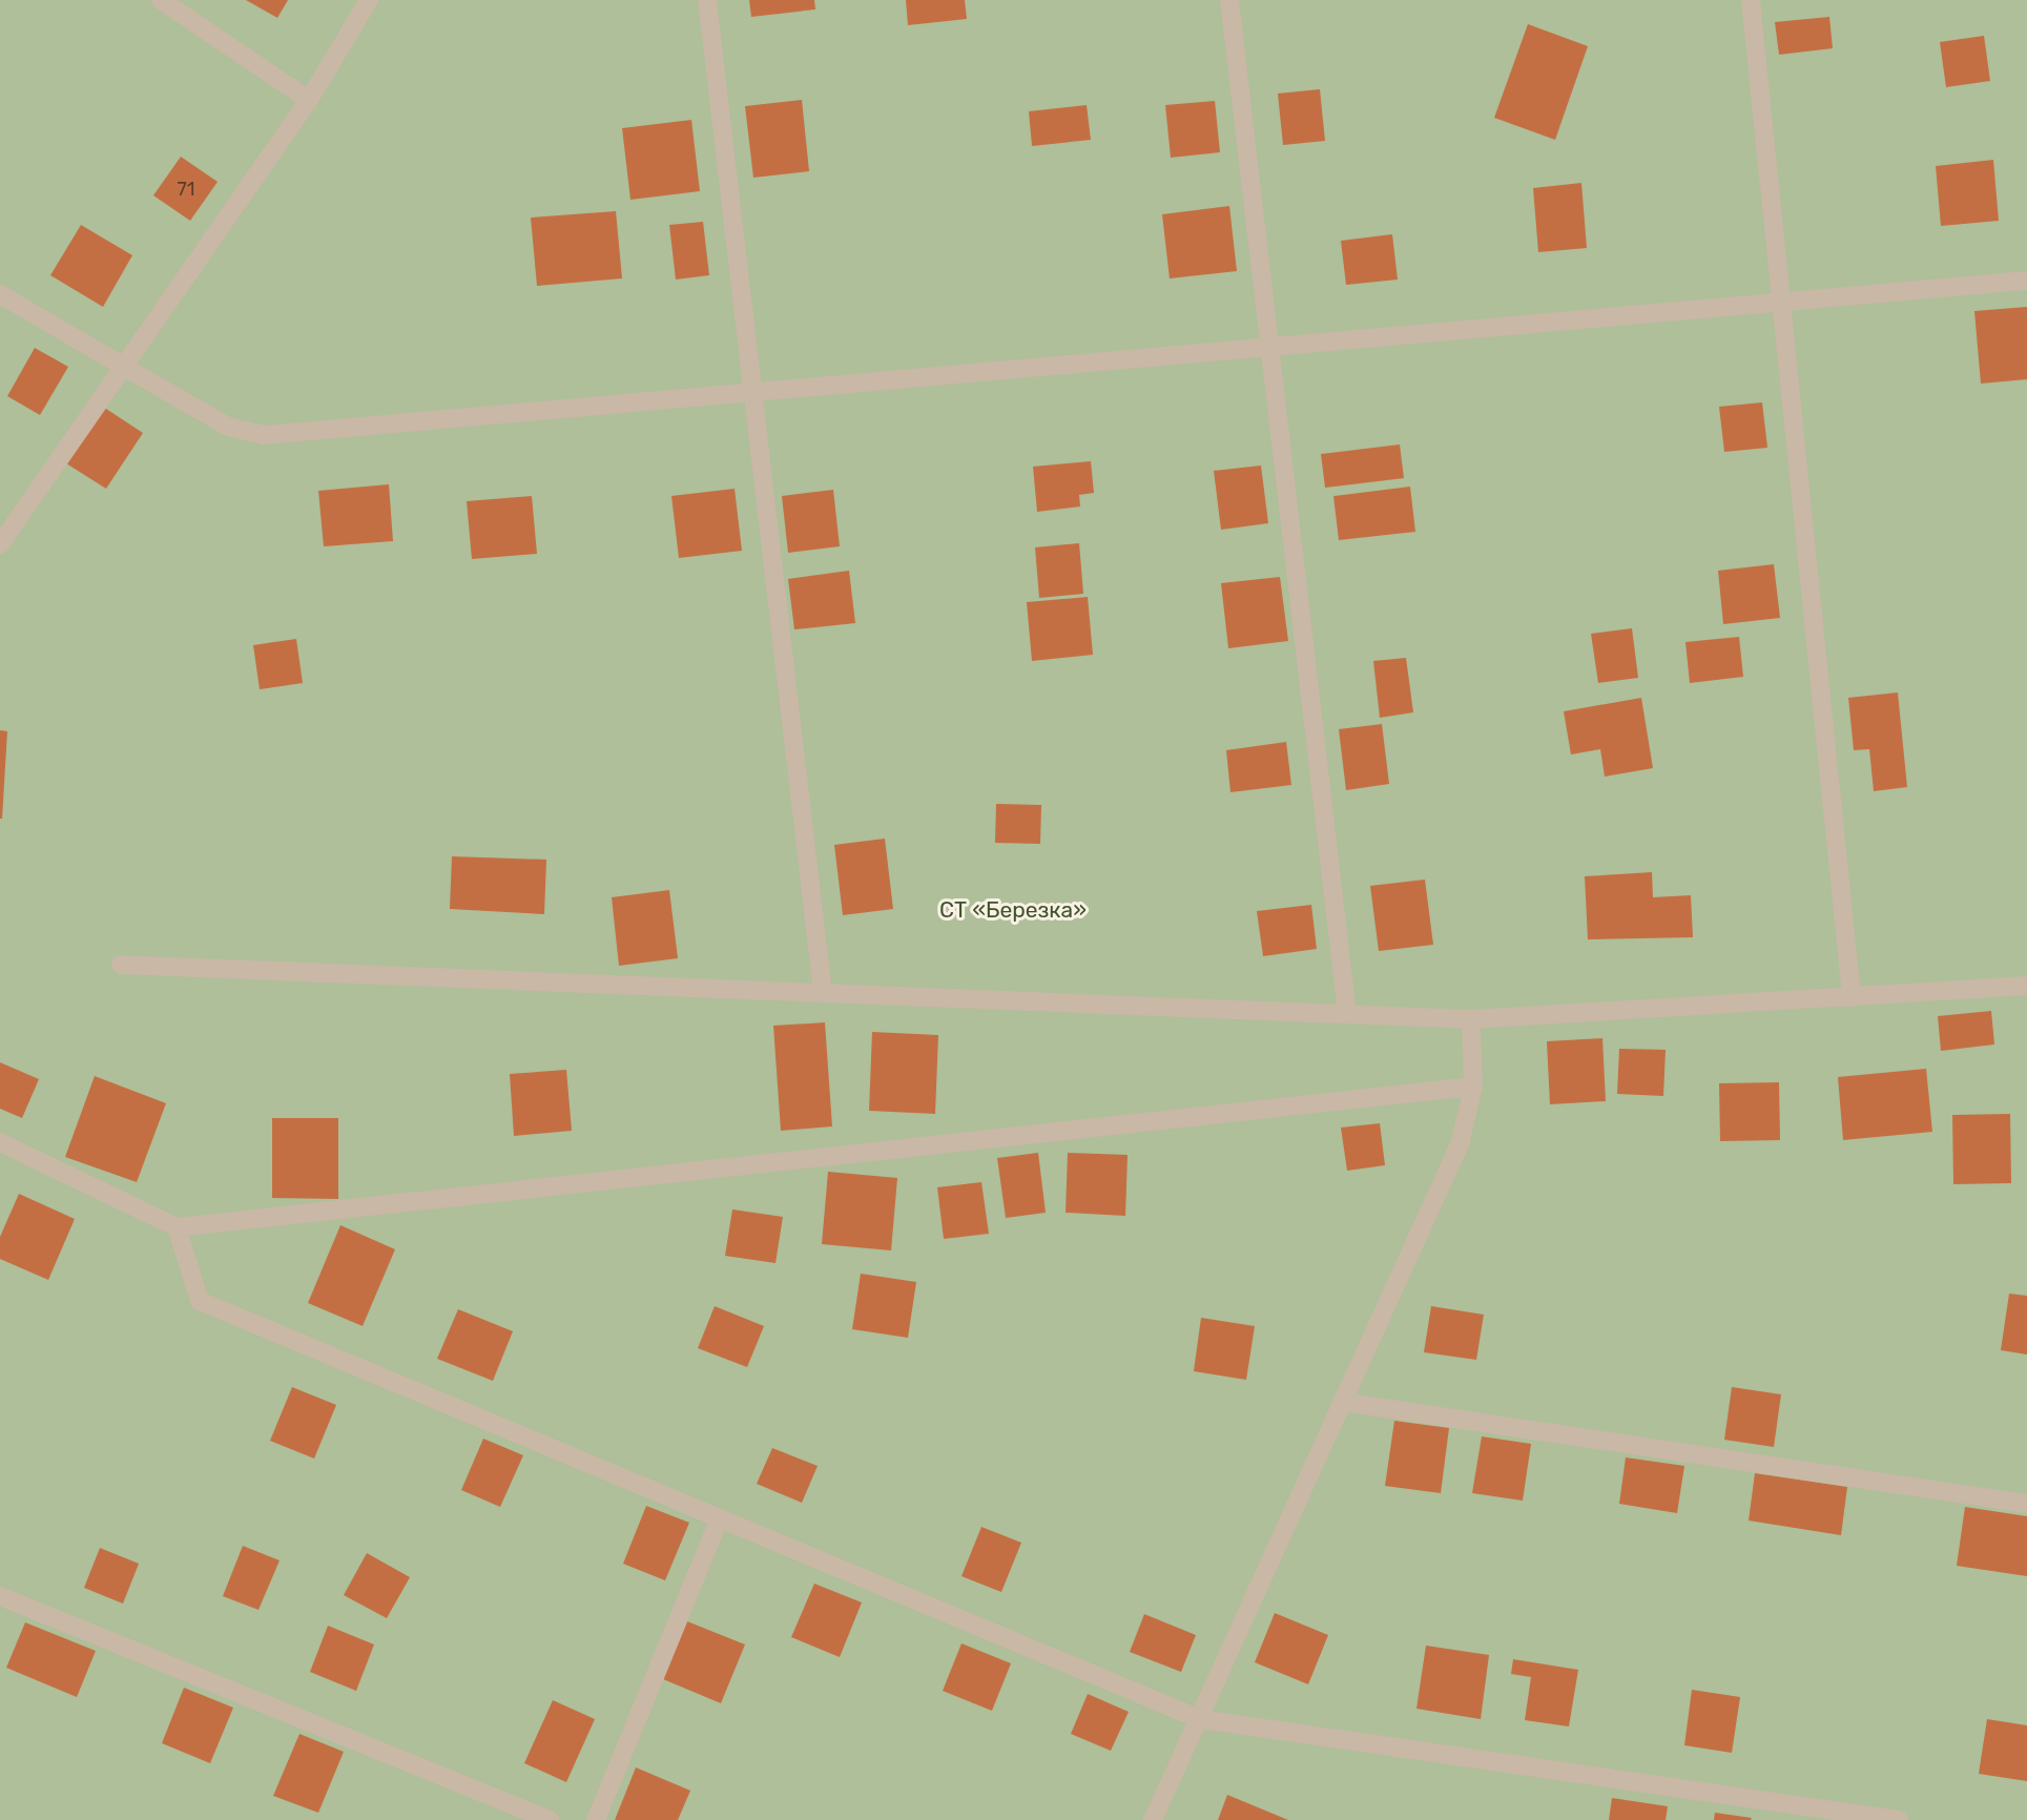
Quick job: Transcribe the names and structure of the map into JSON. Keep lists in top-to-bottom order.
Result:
{
  "parks": ["СТ «Березка»"],
  "house_numbers": ["71"]
}
